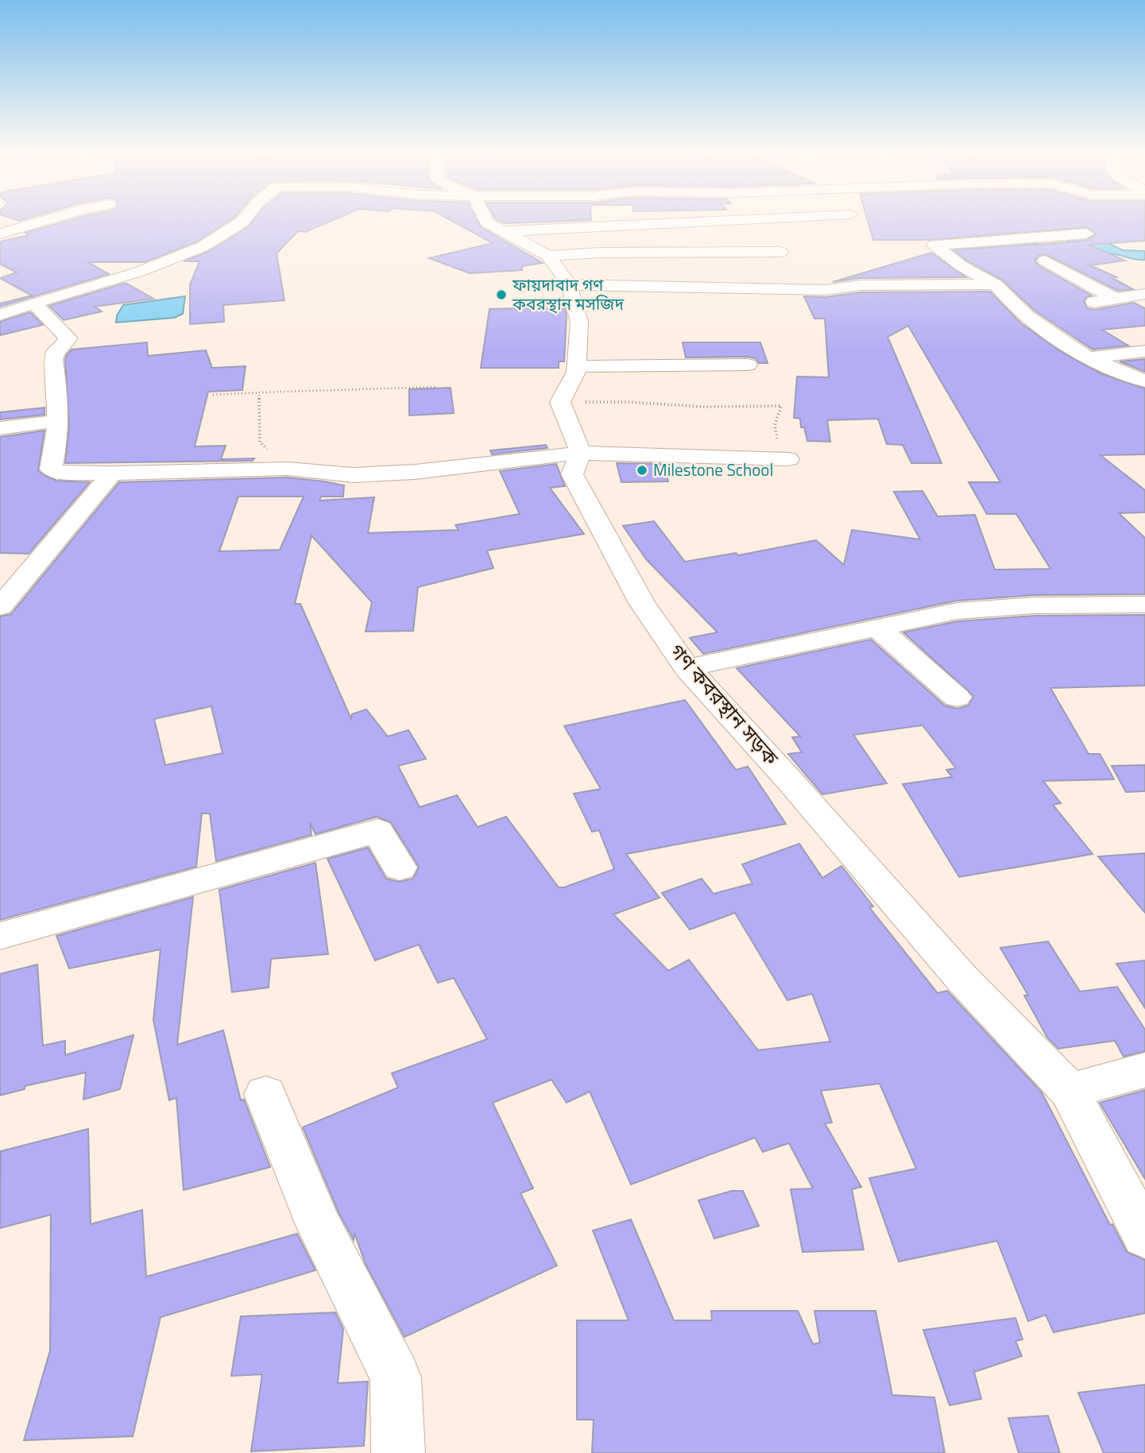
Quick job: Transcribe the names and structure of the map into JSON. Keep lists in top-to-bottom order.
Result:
{
  "streets": {
    "street": ["গণ কবরস্থান সড়ক"]
  },
  "places": ["ফায়দাবাদ গণ কবরস্থান মসজিদ", "Milestone School"]
}
